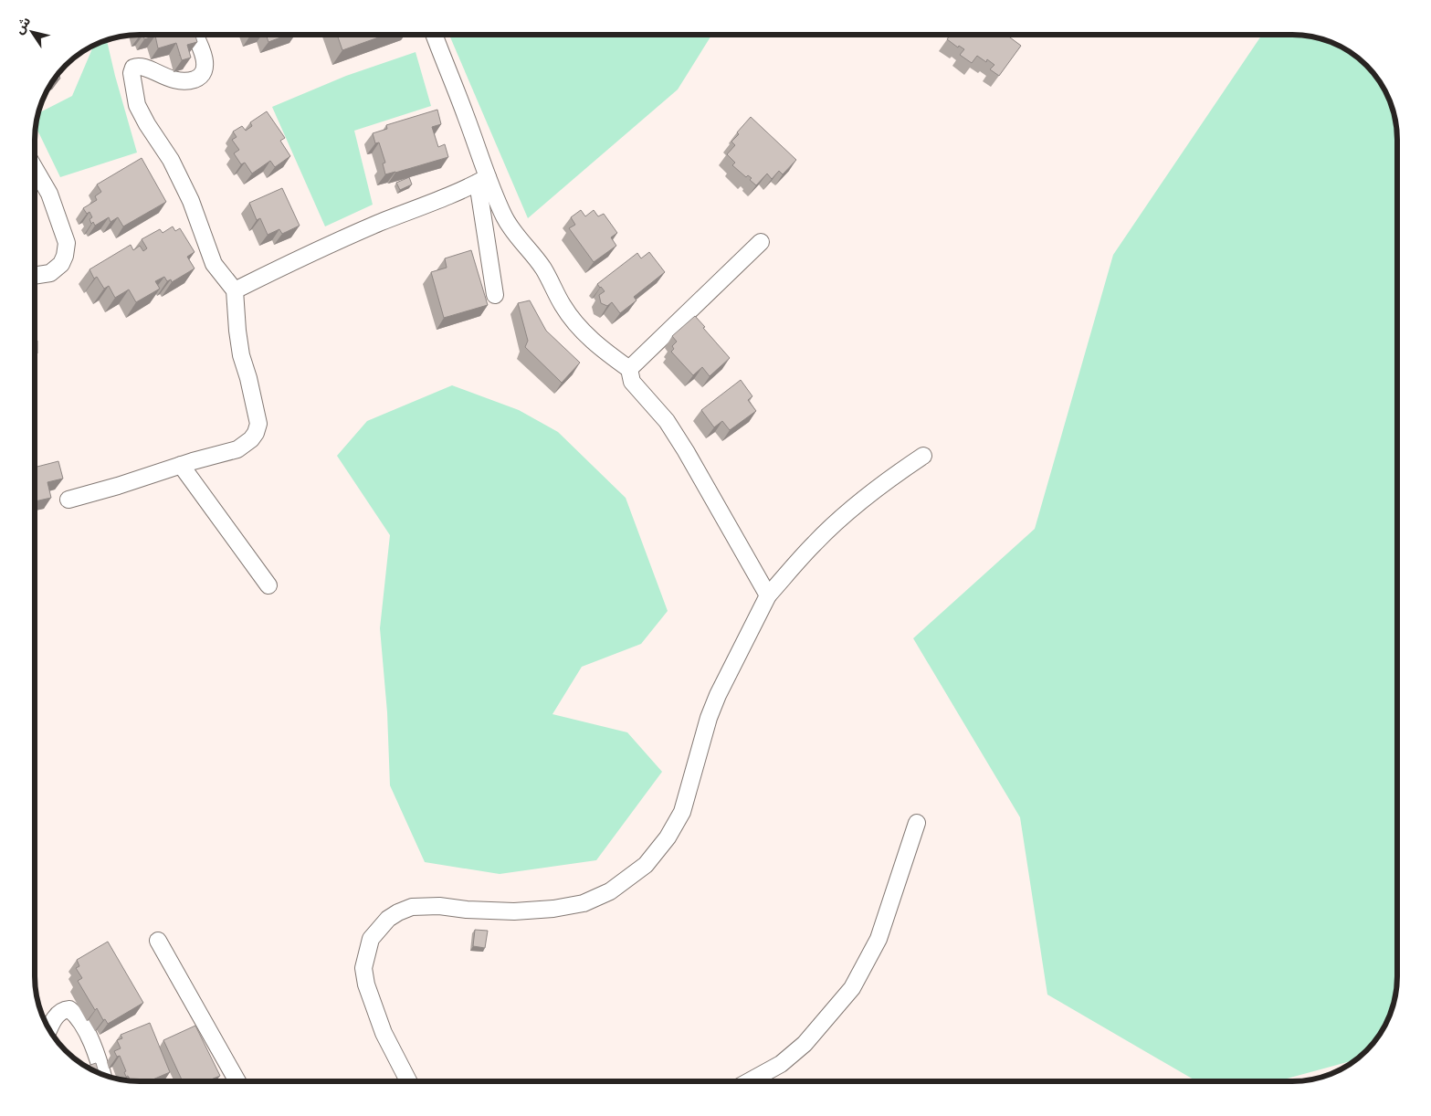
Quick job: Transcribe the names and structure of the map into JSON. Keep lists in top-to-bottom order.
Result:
{
  "north": "top left"
}
